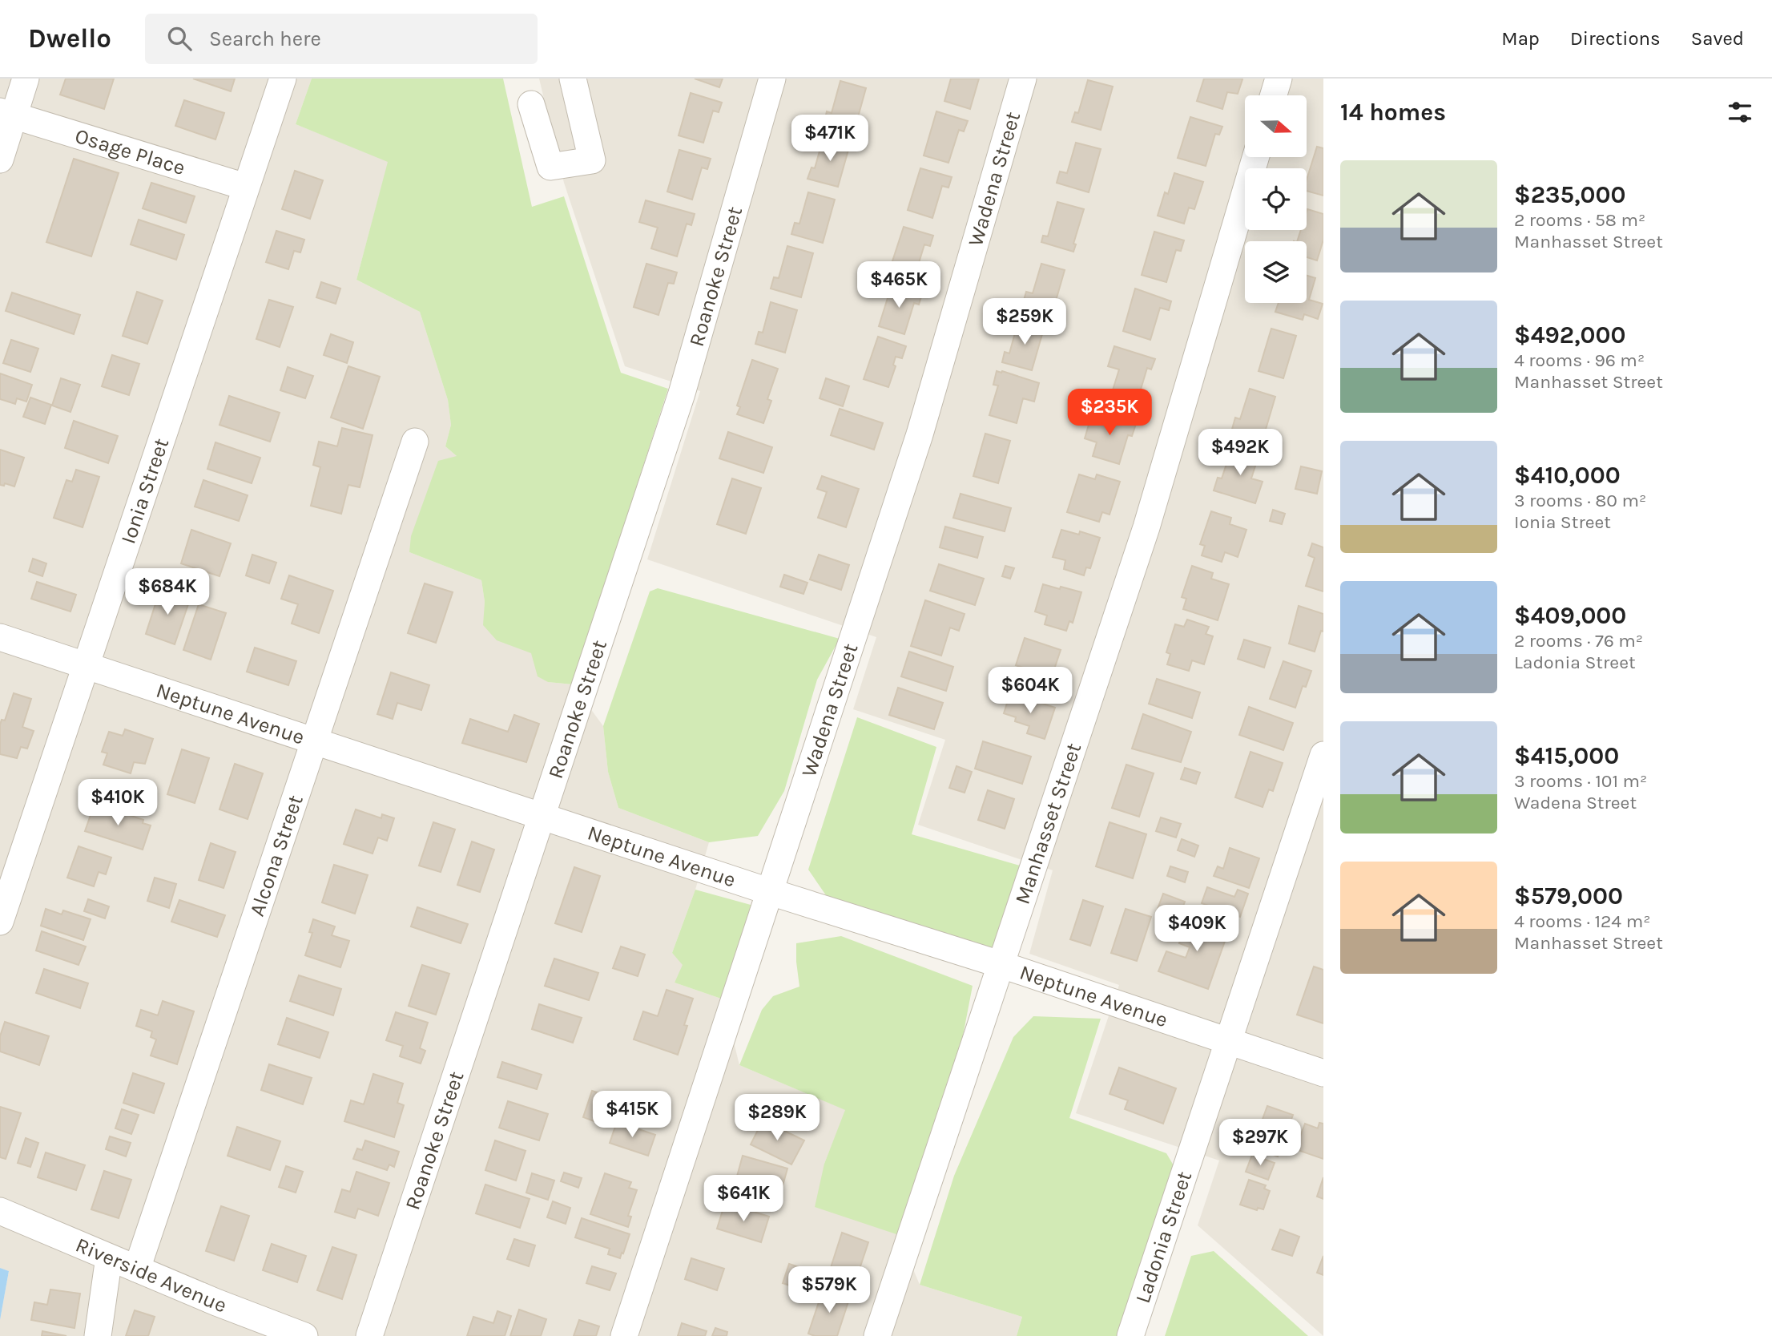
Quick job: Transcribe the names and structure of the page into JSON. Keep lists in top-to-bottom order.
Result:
{
  "streets": {
    "street": [
      "Osage Place",
      "Wadena Street",
      "Roanoke Street",
      "Ionia Street",
      "Neptune Avenue",
      "Manhasset Street",
      "Alcona Street",
      "Ladonia Street",
      "Riverside Avenue"
    ]
  },
  "crossings": [
    ["Osage Place", "Ionia Street"],
    ["Wadena Street", "Neptune Avenue"],
    ["Roanoke Street", "Neptune Avenue"],
    ["Ionia Street", "Neptune Avenue"],
    ["Neptune Avenue", "Manhasset Street"],
    ["Neptune Avenue", "Alcona Street"],
    ["Neptune Avenue", "Ladonia Street"],
    ["Alcona Street", "Riverside Avenue"]
  ],
  "north": "right",
  "page": {
    "header": "Dwello",
    "search": "Search here",
    "nav": ["Map", "Directions", "Saved"],
    "heading": "14 homes",
    "price": [
      "$471K",
      "$465K",
      "$259K",
      "$235K",
      "$492K",
      "$684K",
      "$604K",
      "$410K",
      "$409K",
      "$415K",
      "$289K",
      "$297K",
      "$641K",
      "$579K"
    ],
    "list": [
      {
        "name": "$235,000",
        "note": "2 rooms · 58 m² · Manhasset Street"
      },
      {
        "name": "$492,000",
        "note": "4 rooms · 96 m² · Manhasset Street"
      },
      {
        "name": "$410,000",
        "note": "3 rooms · 80 m² · Ionia Street"
      },
      {
        "name": "$409,000",
        "note": "2 rooms · 76 m² · Ladonia Street"
      },
      {
        "name": "$415,000",
        "note": "3 rooms · 101 m² · Wadena Street"
      },
      {
        "name": "$579,000",
        "note": "4 rooms · 124 m² · Manhasset Street"
      }
    ]
  }
}
